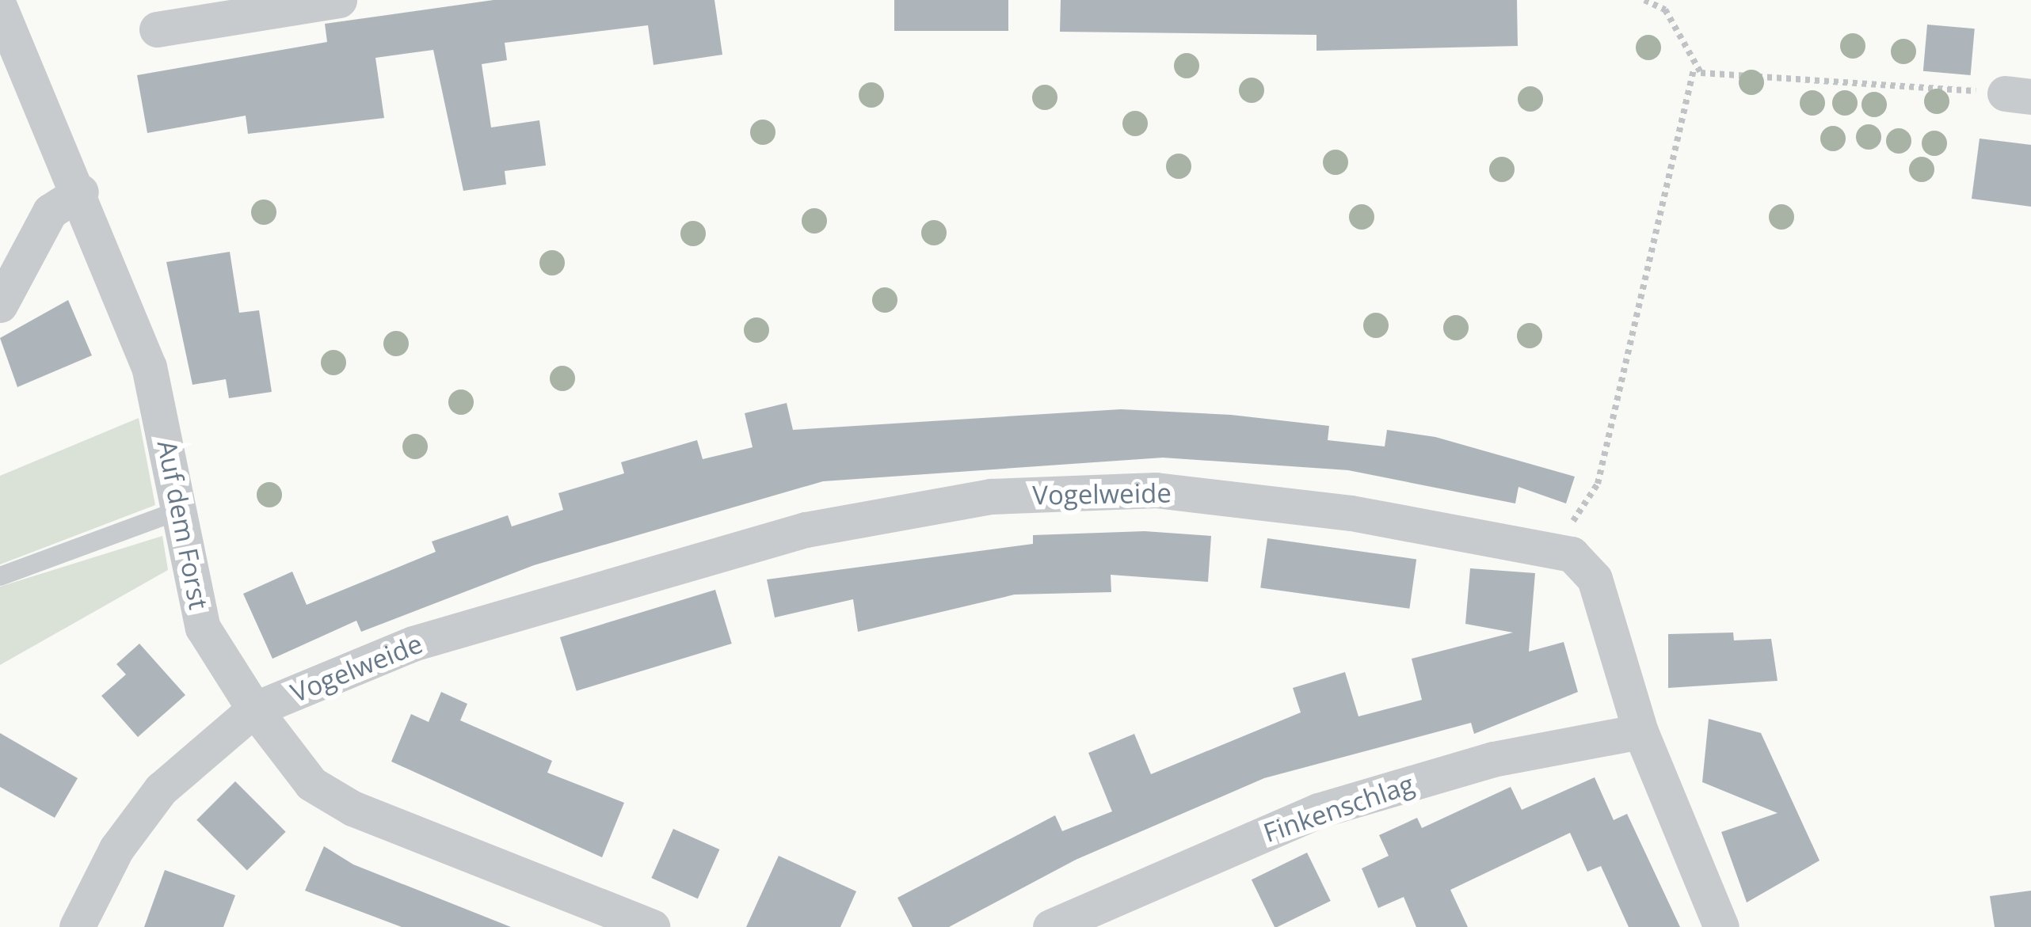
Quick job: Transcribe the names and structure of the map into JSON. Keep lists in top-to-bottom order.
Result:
{
  "streets": {
    "street": ["Vogelweide", "Auf dem Forst", "Finkenschlag"]
  },
  "crossings": [
    ["Vogelweide", "Auf dem Forst"],
    ["Vogelweide", "Finkenschlag"]
  ]
}
